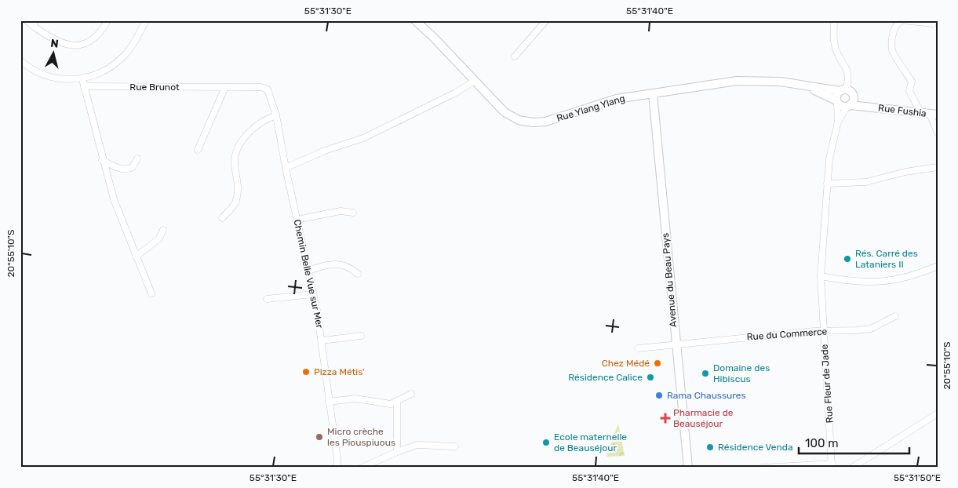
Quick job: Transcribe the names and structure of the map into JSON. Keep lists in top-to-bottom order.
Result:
{
  "streets": {
    "street": [
      "Rue Brunot",
      "Rue Ylang Ylang",
      "Rue Fushia",
      "Chemin Belle Vue sur Mer",
      "Avenue du Beau Pays",
      "Rue du Commerce",
      "Rue Fleur de Jade"
    ]
  },
  "crossings": [
    ["Rue Brunot", "Chemin Belle Vue sur Mer"],
    ["Rue Ylang Ylang", "Rue Fushia"],
    ["Rue Ylang Ylang", "Avenue du Beau Pays"],
    ["Rue Ylang Ylang", "Rue Fleur de Jade"],
    ["Rue Fushia", "Rue Fleur de Jade"],
    ["Avenue du Beau Pays", "Rue du Commerce"],
    ["Rue du Commerce", "Rue Fleur de Jade"]
  ],
  "places": {
    "other": [
      "Rés. Carré des Lataniers II",
      "Chez Médé",
      "Pizza Métis'",
      "Domaine des Hibiscus",
      "Résidence Calice",
      "Rama Chaussures",
      "Micro crèche les Piouspiuous",
      "Ecole maternelle de Beauséjour",
      "Résidence Venda"
    ],
    "health": ["Pharmacie de Beauséjour"]
  },
  "scale_bar": "100 m",
  "north": "top",
  "coordinates": [
    "55°31'30\"E",
    "55°31'40\"E",
    "20°55'10\"S",
    "55°31'50\"E"
  ]
}
